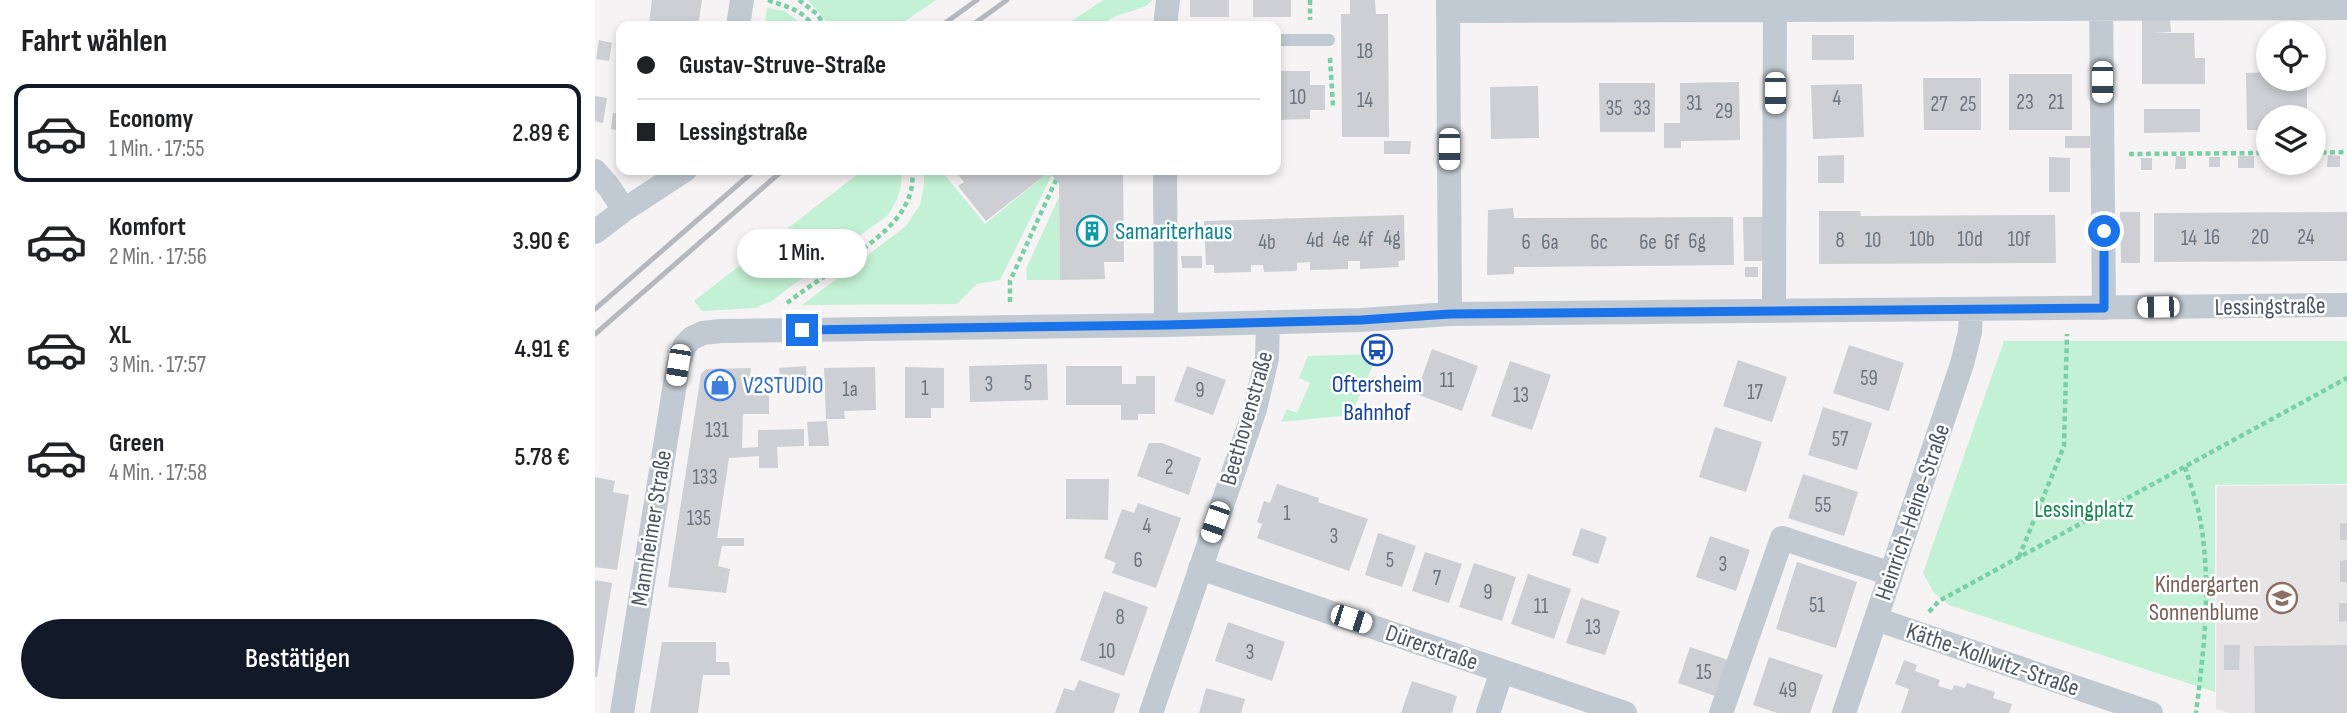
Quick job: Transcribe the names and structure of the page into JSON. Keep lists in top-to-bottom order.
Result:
{
  "streets": {
    "street": [
      "Lessingstraße",
      "Beethovenstraße",
      "Heinrich-Heine-Straße",
      "Mannheimer Straße",
      "Dürerstraße",
      "Käthe-Kollwitz-Straße"
    ]
  },
  "crossings": [
    ["Lessingstraße", "Beethovenstraße"],
    ["Lessingstraße", "Heinrich-Heine-Straße"],
    ["Lessingstraße", "Mannheimer Straße"],
    ["Beethovenstraße", "Dürerstraße"],
    ["Heinrich-Heine-Straße", "Käthe-Kollwitz-Straße"]
  ],
  "parks": ["Lessingplatz"],
  "places": {
    "building": ["Samariterhaus"],
    "bus stop": ["Oftersheim Bahnhof"],
    "shop": ["V2STUDIO"],
    "school or university": ["Kindergarten Sonnenblume"]
  },
  "house_numbers": [
    "18",
    "10",
    "4",
    "14",
    "23",
    "21",
    "31",
    "27",
    "25",
    "35",
    "33",
    "29",
    "16",
    "20",
    "24",
    "4g",
    "14",
    "4e",
    "4f",
    "10b",
    "10d",
    "10f",
    "4d",
    "8",
    "10",
    "6g",
    "4b",
    "6",
    "6a",
    "6c",
    "6e",
    "6f",
    "59",
    "11",
    "5",
    "3",
    "1",
    "1a",
    "9",
    "17",
    "13",
    "131",
    "57",
    "2",
    "133",
    "55",
    "1",
    "135",
    "4",
    "3",
    "6",
    "5",
    "3",
    "7",
    "9",
    "51",
    "11",
    "8",
    "13",
    "10",
    "3",
    "15",
    "49"
  ],
  "page": {
    "heading": "Fahrt wählen",
    "banner": ["Gustav-Struve-Straße", "Lessingstraße"],
    "list": [
      {
        "name": "Economy",
        "note": "1 Min. · 17:55",
        "value": "2.89 €"
      },
      {
        "name": "Komfort",
        "note": "2 Min. · 17:56",
        "value": "3.90 €"
      },
      {
        "name": "XL",
        "note": "3 Min. · 17:57",
        "value": "4.91 €"
      },
      {
        "name": "Green",
        "note": "4 Min. · 17:58",
        "value": "5.78 €"
      }
    ],
    "bubble": "1 Min.",
    "buttons": "Bestätigen"
  }
}
